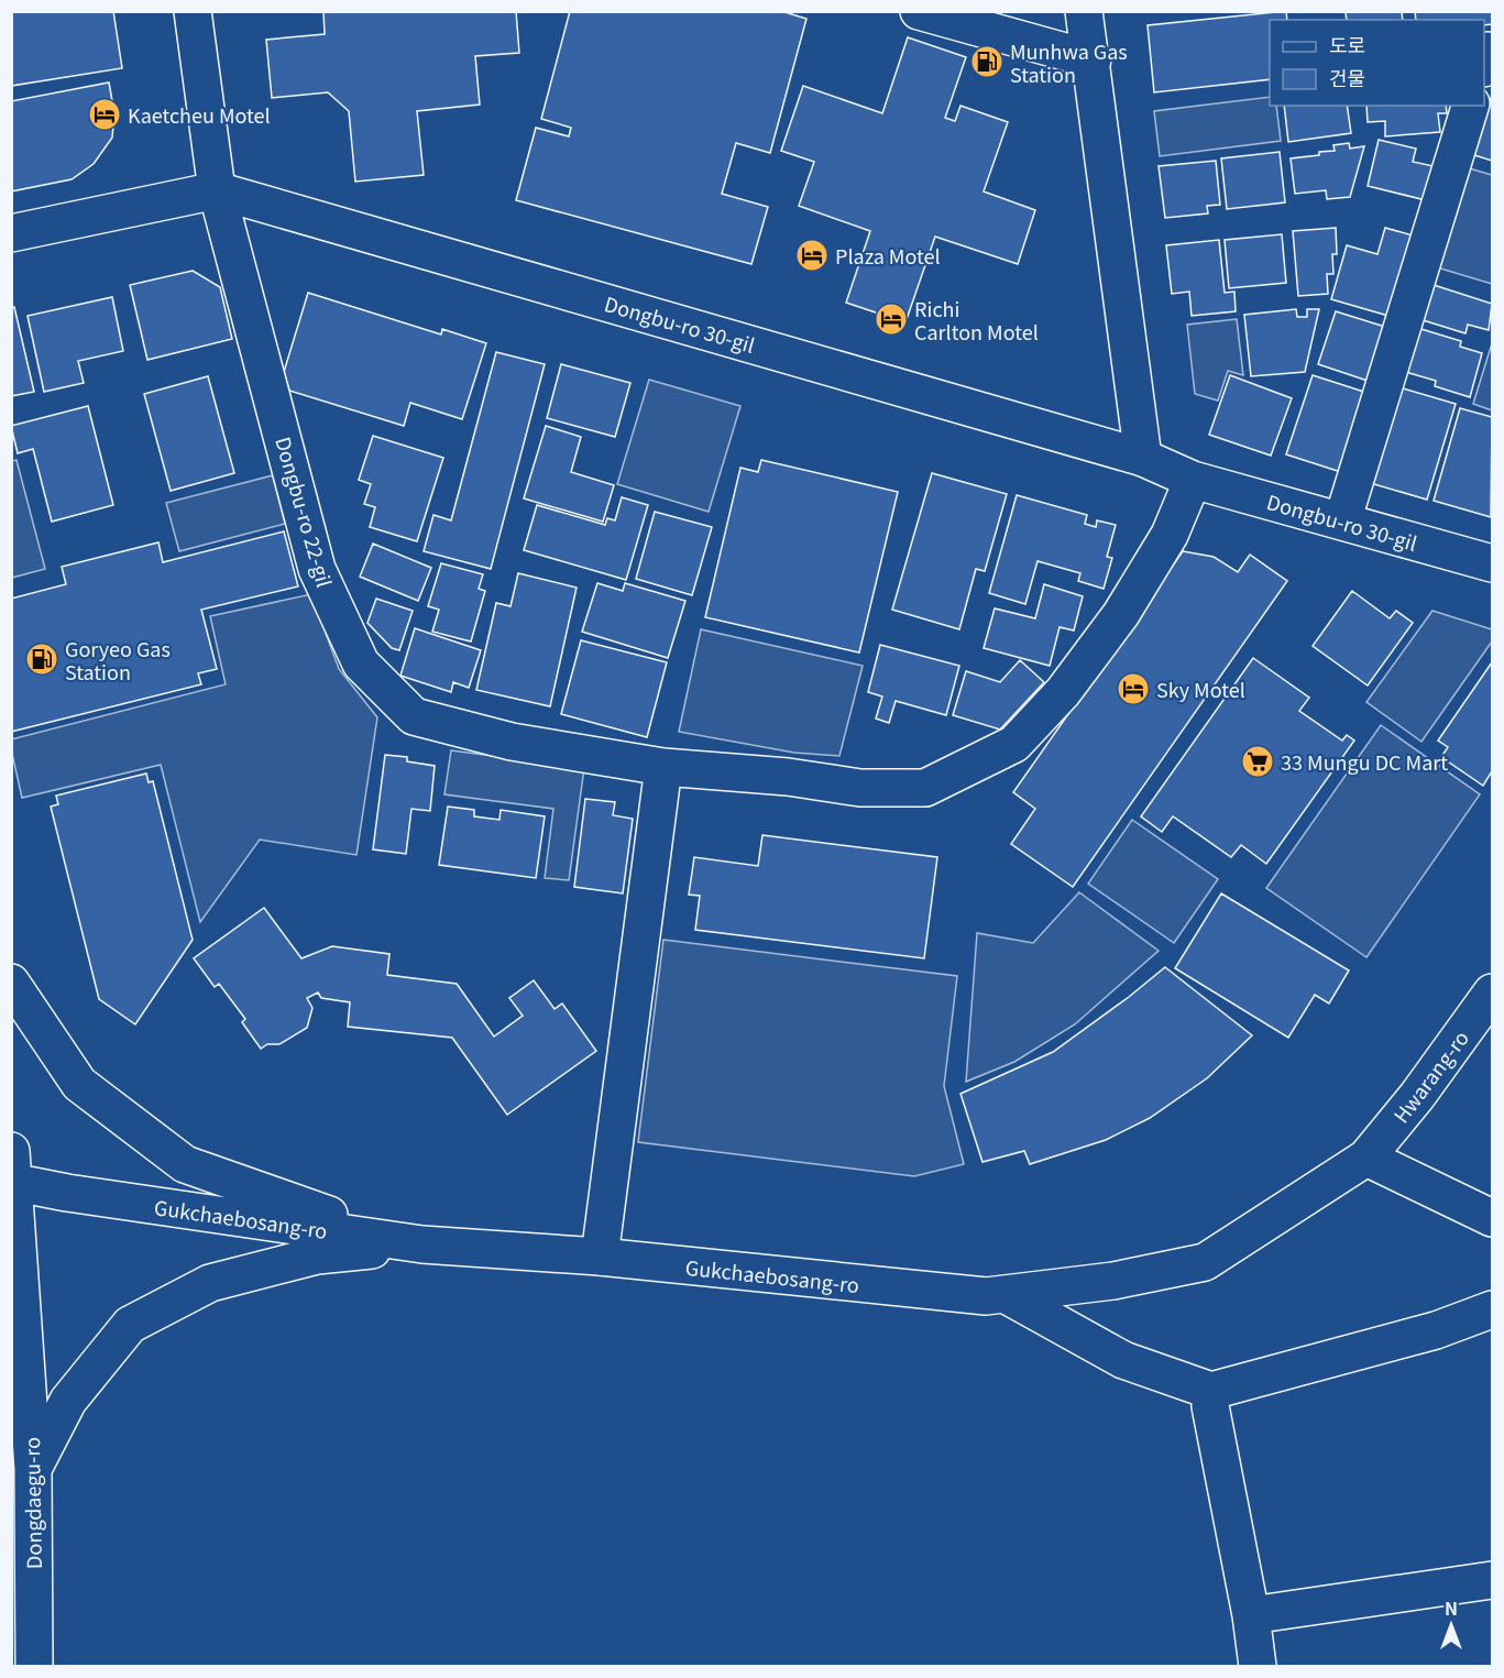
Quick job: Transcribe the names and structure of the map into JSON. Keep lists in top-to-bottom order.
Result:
{
  "streets": {
    "main road": [
      "Dongbu-ro 30-gil",
      "Dongbu-ro 22-gil",
      "Hwarang-ro",
      "Gukchaebosang-ro",
      "Dongdaegu-ro"
    ]
  },
  "crossings": [
    ["Dongbu-ro 30-gil", "Dongbu-ro 22-gil"],
    ["Hwarang-ro", "Gukchaebosang-ro"],
    ["Gukchaebosang-ro", "Dongdaegu-ro"]
  ],
  "places": {
    "fuel station": ["Munhwa Gas Station", "Goryeo Gas Station"],
    "hotel": [
      "Kaetcheu Motel",
      "Plaza Motel",
      "Richi Carlton Motel",
      "Sky Motel"
    ],
    "supermarket": ["33 Mungu DC Mart"]
  },
  "legend": ["도로", "건물"],
  "north": "top"
}
